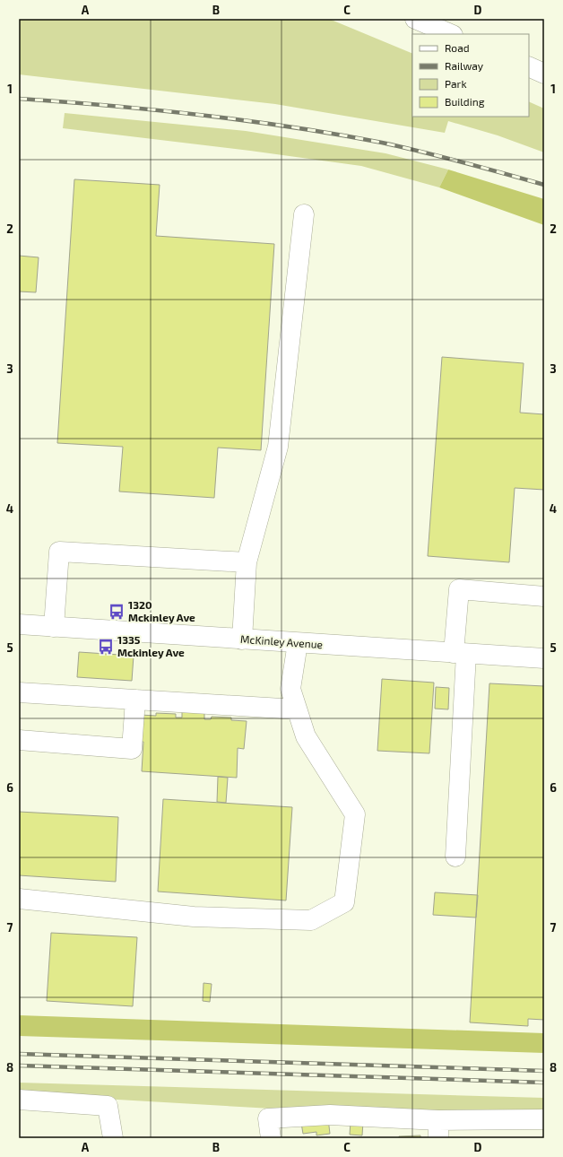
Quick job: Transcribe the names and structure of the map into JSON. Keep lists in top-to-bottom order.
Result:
{
  "streets": {
    "main road": ["McKinley Avenue"]
  },
  "places": {
    "bus stop": ["1320 Mckinley Ave", "1335 Mckinley Ave"]
  },
  "legend": [
    "Road",
    "Railway",
    "Park",
    "Building"
  ],
  "grid": {
    "columns": [
      "A",
      "B",
      "C",
      "D"
    ],
    "rows": [
      "1",
      "2",
      "3",
      "4",
      "5",
      "6",
      "7",
      "8"
    ]
  }
}
